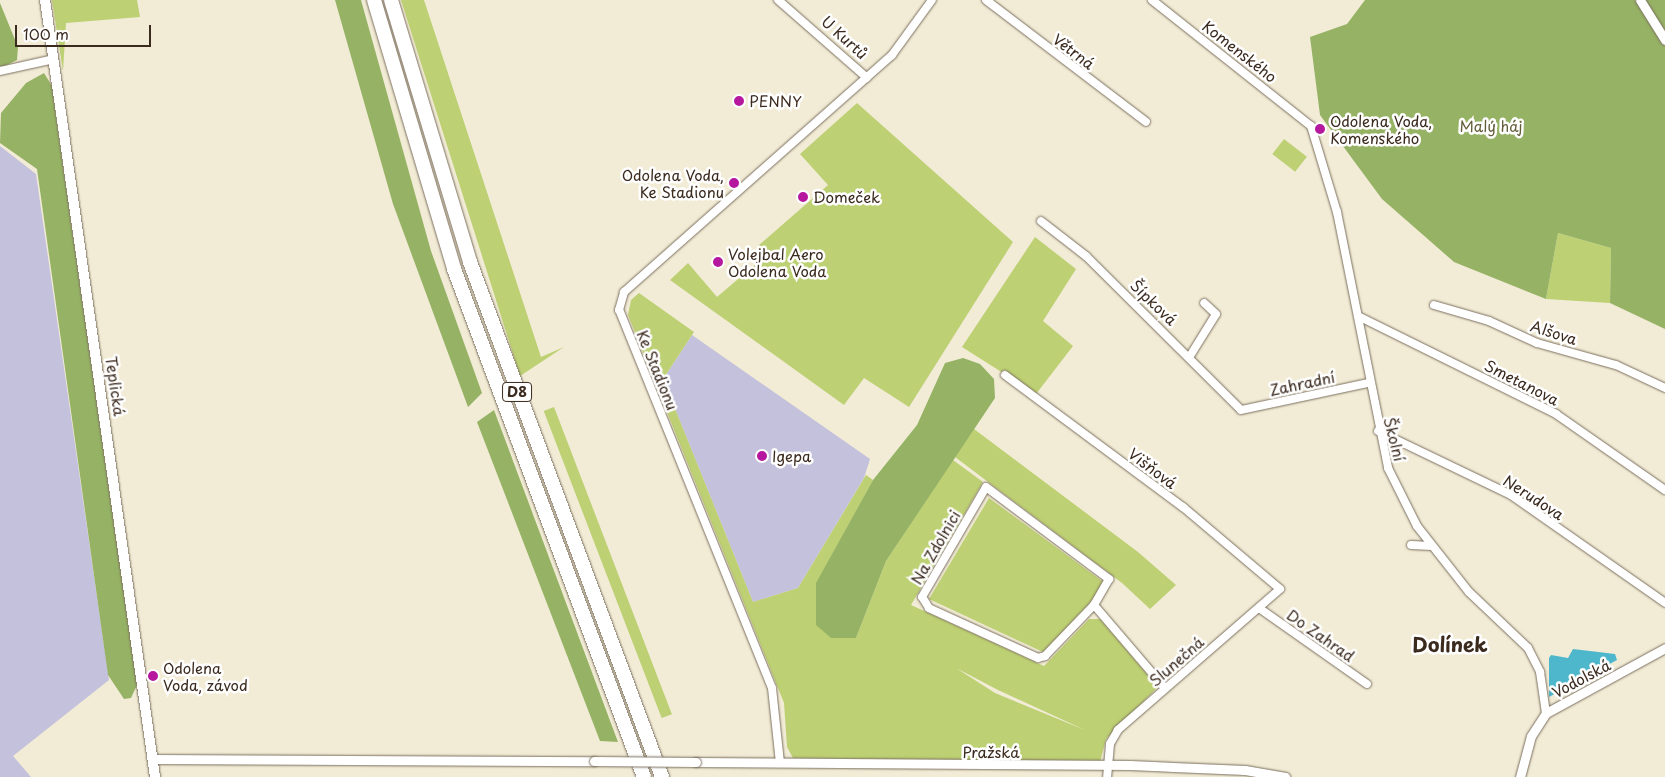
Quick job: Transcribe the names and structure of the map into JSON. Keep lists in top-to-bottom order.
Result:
{
  "streets": {
    "highway": ["D8"],
    "main road": ["Teplická"],
    "street": [
      "U Kurtů",
      "Větrná",
      "Komenského",
      "Šípková",
      "Alšova",
      "Ke Stadionu",
      "Smetanova",
      "Zahradní",
      "Školní",
      "Višňová",
      "Nerudova",
      "Na Zdolnici",
      "Do Zahrad",
      "Slunečná",
      "Vodolská",
      "Pražská"
    ]
  },
  "crossings": [
    ["U Kurtů", "Ke Stadionu"],
    ["Komenského", "Školní"],
    ["Šípková", "Zahradní"],
    ["Ke Stadionu", "Pražská"],
    ["Smetanova", "Školní"],
    ["Zahradní", "Školní"],
    ["Teplická", "Pražská"],
    ["Školní", "Nerudova"],
    ["Školní", "Vodolská"],
    ["Višňová", "Slunečná"],
    ["Do Zahrad", "Slunečná"],
    ["Slunečná", "Pražská"]
  ],
  "districts": ["Dolínek"],
  "parks": ["Malý háj"],
  "places": [
    "PENNY",
    "Odolena Voda, Komenského",
    "Odolena Voda, Ke Stadionu",
    "Domeček",
    "Volejbal Aero Odolena Voda",
    "Igepa",
    "Odolena Voda, závod"
  ],
  "scale_bar": "100 m"
}
